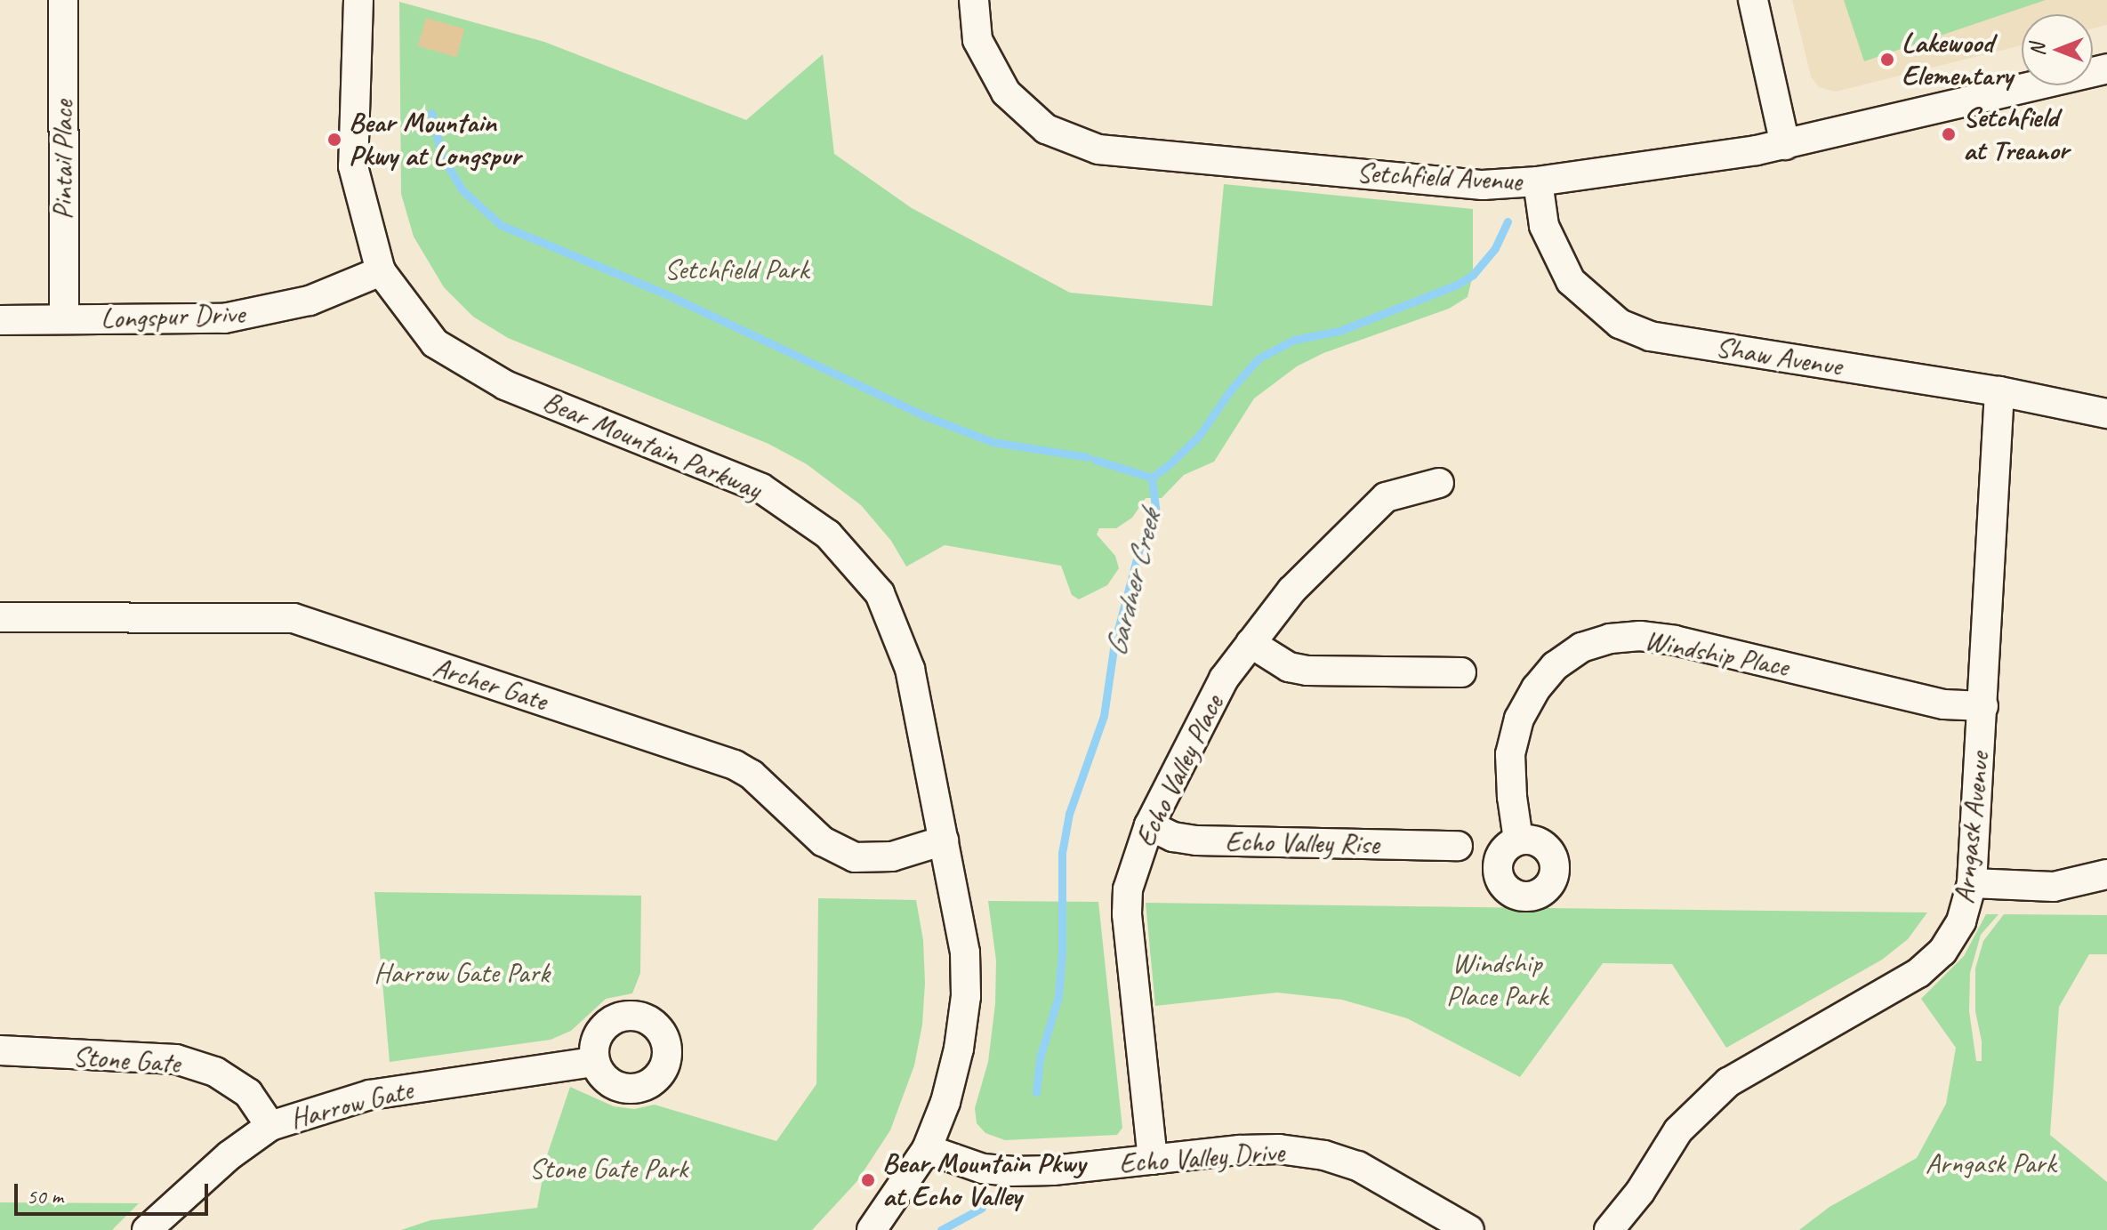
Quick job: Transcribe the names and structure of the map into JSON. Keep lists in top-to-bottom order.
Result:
{
  "streets": {
    "street": [
      "Pintail Place",
      "Setchfield Avenue",
      "Longspur Drive",
      "Shaw Avenue",
      "Bear Mountain Parkway",
      "Windship Place",
      "Archer Gate",
      "Echo Valley Place",
      "Arngask Avenue",
      "Echo Valley Rise",
      "Stone Gate",
      "Harrow Gate",
      "Echo Valley Drive"
    ]
  },
  "crossings": [
    ["Pintail Place", "Longspur Drive"],
    ["Setchfield Avenue", "Shaw Avenue"],
    ["Longspur Drive", "Bear Mountain Parkway"],
    ["Shaw Avenue", "Arngask Avenue"],
    ["Bear Mountain Parkway", "Archer Gate"],
    ["Bear Mountain Parkway", "Echo Valley Drive"],
    ["Windship Place", "Arngask Avenue"],
    ["Echo Valley Place", "Echo Valley Rise"],
    ["Echo Valley Place", "Echo Valley Drive"],
    ["Stone Gate", "Harrow Gate"]
  ],
  "water": ["Gardner Creek"],
  "parks": [
    "Setchfield Park",
    "Windship Place Park",
    "Harrow Gate Park",
    "Arngask Park",
    "Stone Gate Park"
  ],
  "places": [
    "Lakewood Elementary",
    "Setchfield at Treanor",
    "Bear Mountain Pkwy at Longspur",
    "Bear Mountain Pkwy at Echo Valley"
  ],
  "scale_bar": "50 m",
  "north": "left"
}
